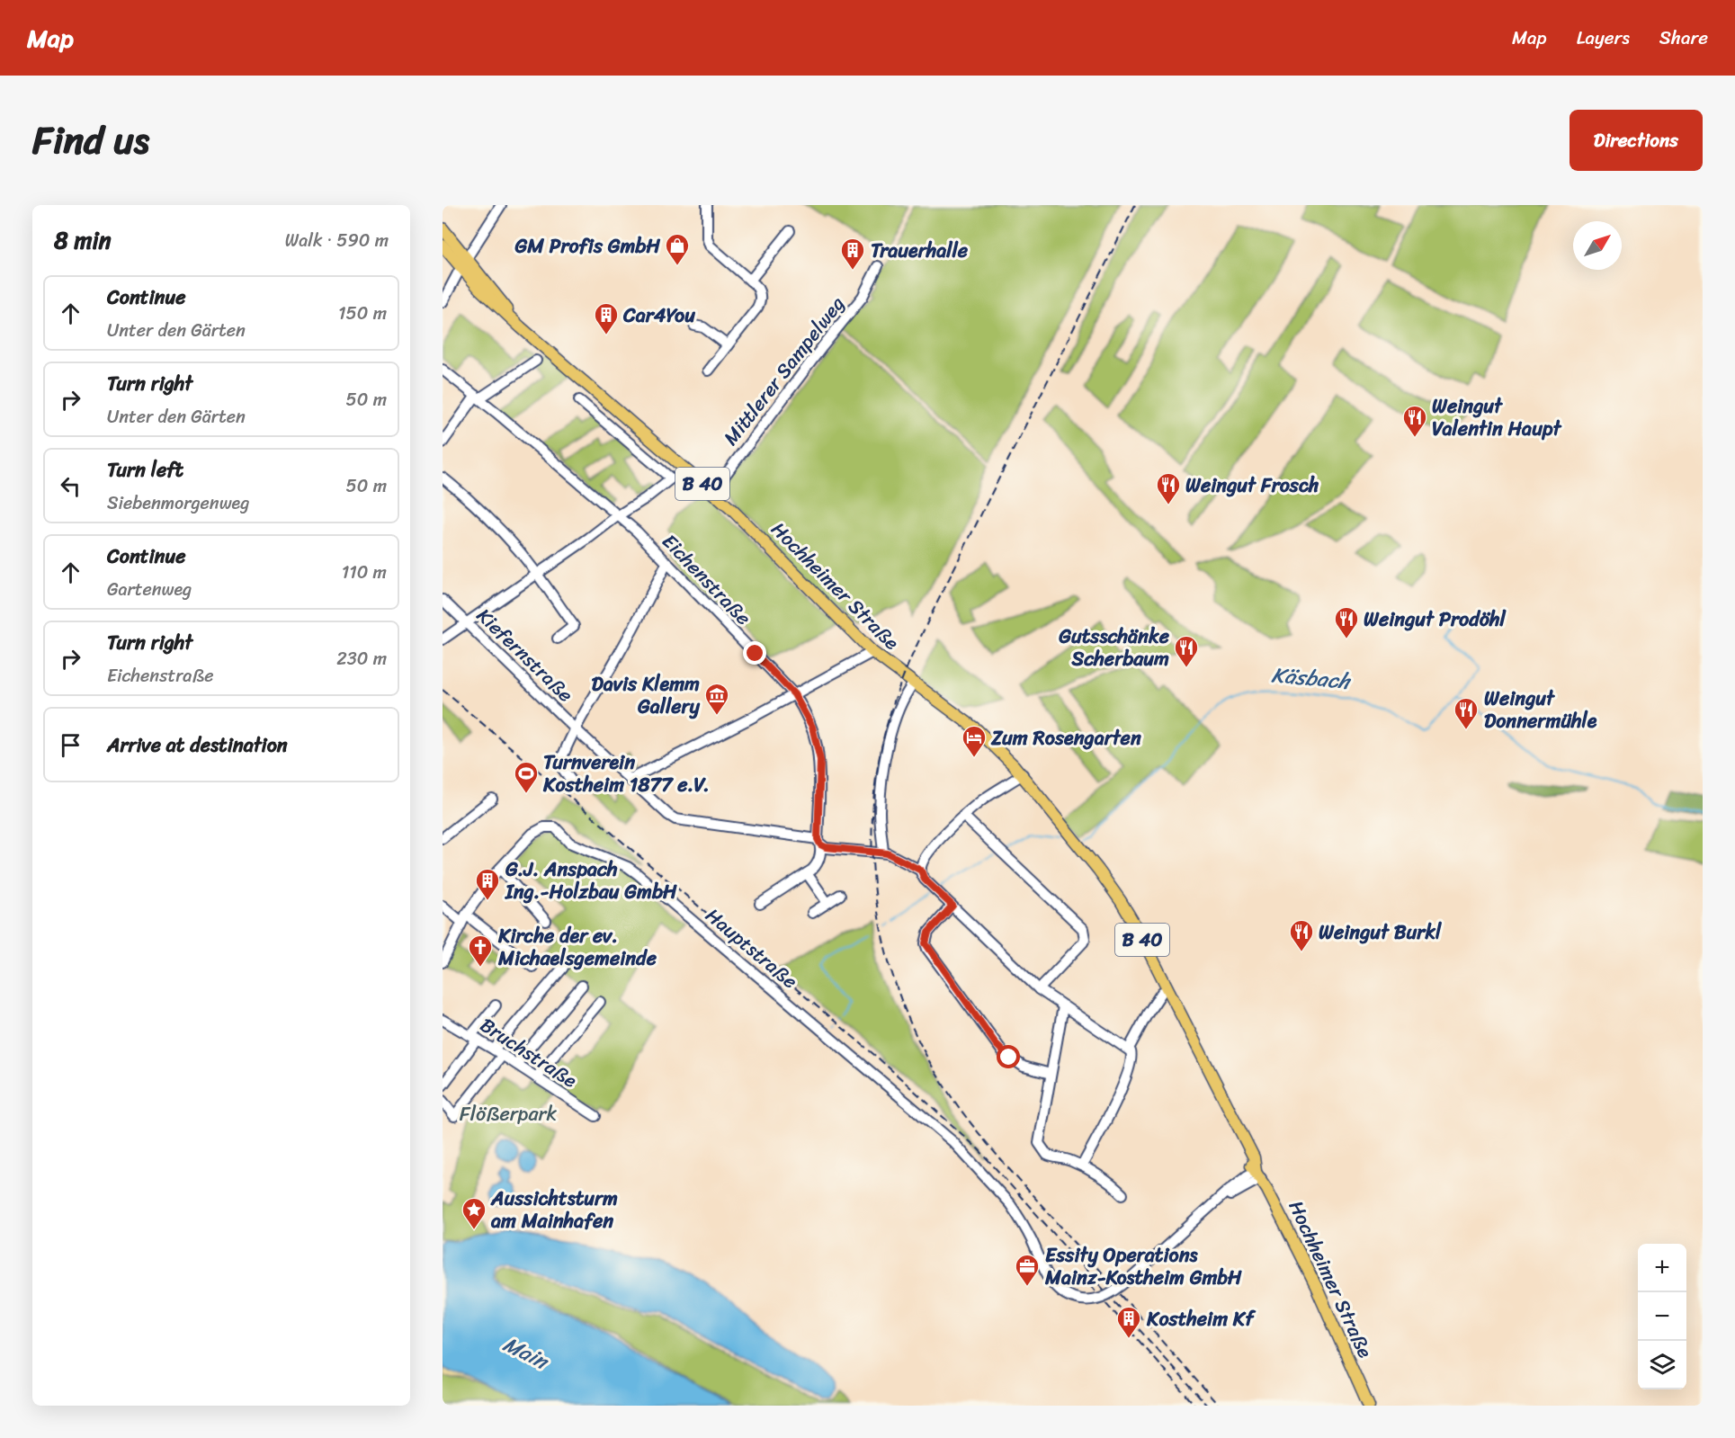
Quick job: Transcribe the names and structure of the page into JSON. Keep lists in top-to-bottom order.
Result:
{
  "streets": {
    "main road": ["B 40", "Hochheimer Straße"],
    "street": [
      "Mittlerer Sampelweg",
      "Eichenstraße",
      "Kiefernstraße",
      "Hauptstraße",
      "Bruchstraße"
    ]
  },
  "crossings": [
    ["Mittlerer Sampelweg", "Hochheimer Straße"],
    ["Eichenstraße", "Kiefernstraße"],
    ["Hochheimer Straße", "Hauptstraße"]
  ],
  "water": ["Käsbach", "Main"],
  "parks": ["Flößerpark"],
  "places": {
    "shop": ["GM Profis GmbH"],
    "building": [
      "Trauerhalle",
      "Car4You",
      "G.J. Anspach Ing.-Holzbau GmbH",
      "Kostheim Kf"
    ],
    "restaurant": [
      "Weingut Valentin Haupt",
      "Weingut Frosch",
      "Weingut Prodöhl",
      "Gutsschänke Scherbaum",
      "Weingut Donnermühle",
      "Weingut Burkl"
    ],
    "museum": ["Davis Klemm Gallery"],
    "hotel": ["Zum Rosengarten"],
    "sports": ["Turnverein Kostheim 1877 e.V."],
    "church": ["Kirche der ev. Michaelsgemeinde"],
    "place": ["Aussichtsturm am Mainhafen"],
    "office": ["Essity Operations Mainz-Kostheim GmbH"]
  },
  "north": "top right",
  "page": {
    "header": "Map",
    "nav": ["Map", "Layers", "Share"],
    "title": "Find us",
    "buttons": "Directions",
    "heading": ["8 min", "Walk · 590 m"],
    "list": [
      ["Continue", "Unter den Gärten", "150 m"],
      ["Turn right", "Unter den Gärten", "50 m"],
      ["Turn left", "Siebenmorgenweg", "50 m"],
      ["Continue", "Gartenweg", "110 m"],
      ["Turn right", "Eichenstraße", "230 m"],
      "Arrive at destination"
    ],
    "map_buttons": ["+", "−"]
  }
}
